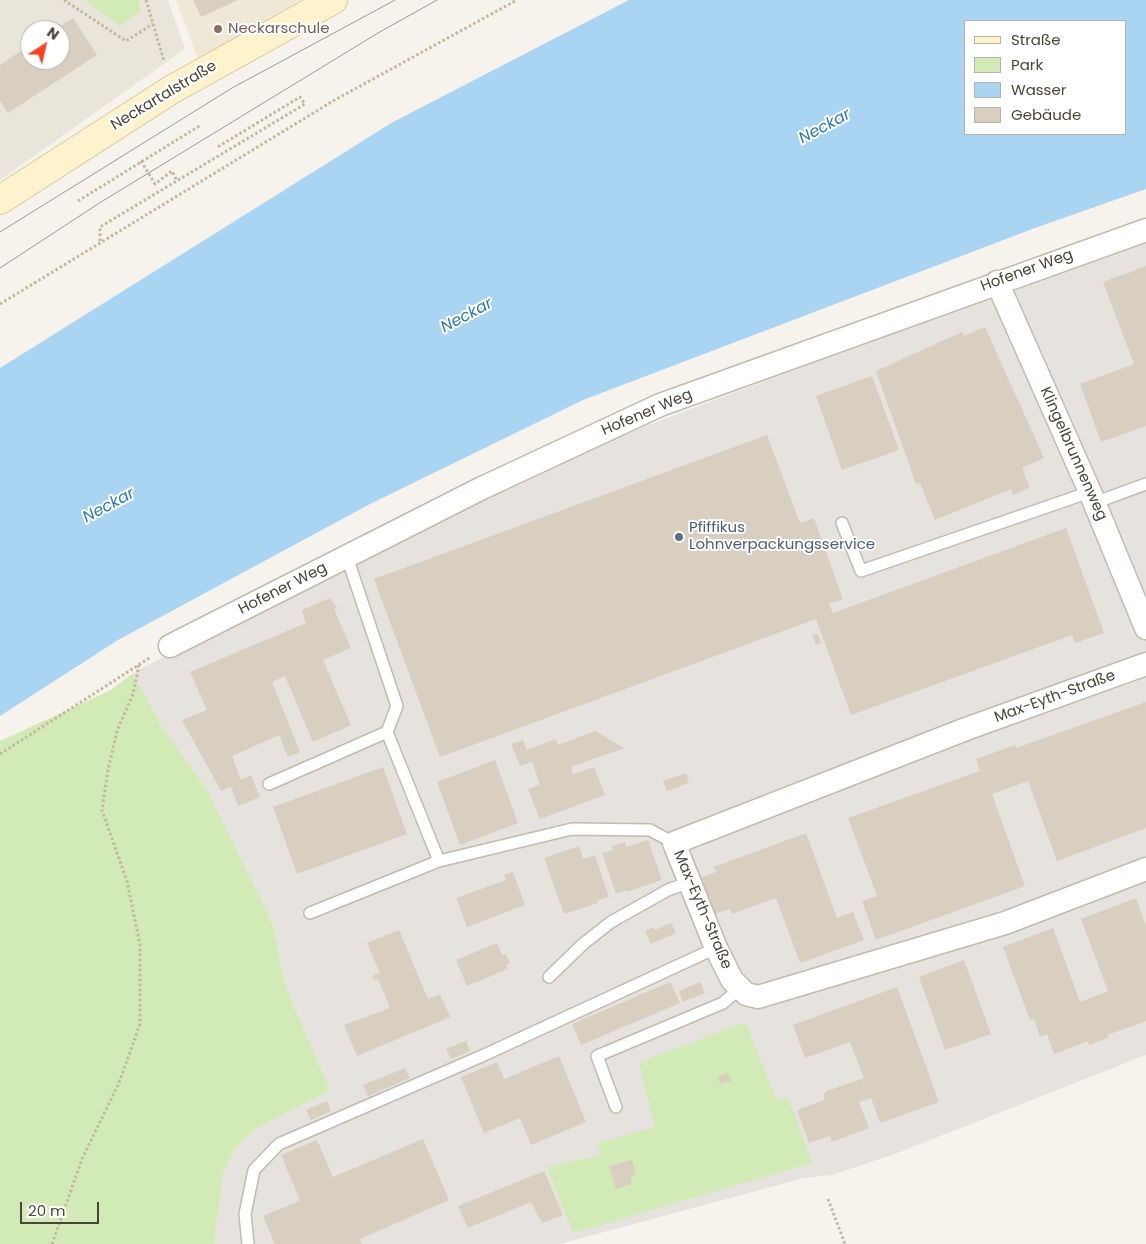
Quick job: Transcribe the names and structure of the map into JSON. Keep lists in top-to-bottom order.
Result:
{
  "streets": {
    "main road": ["Neckartalstraße"],
    "street": ["Hofener Weg", "Klingelbrunnenweg", "Max-Eyth-Straße"]
  },
  "crossings": [
    ["Hofener Weg", "Klingelbrunnenweg"]
  ],
  "water": ["Neckar"],
  "places": ["Neckarschule", "Pfiffikus Lohnverpackungsservice"],
  "legend": [
    "Straße",
    "Park",
    "Wasser",
    "Gebäude"
  ],
  "scale_bar": "20 m",
  "north": "top right"
}
